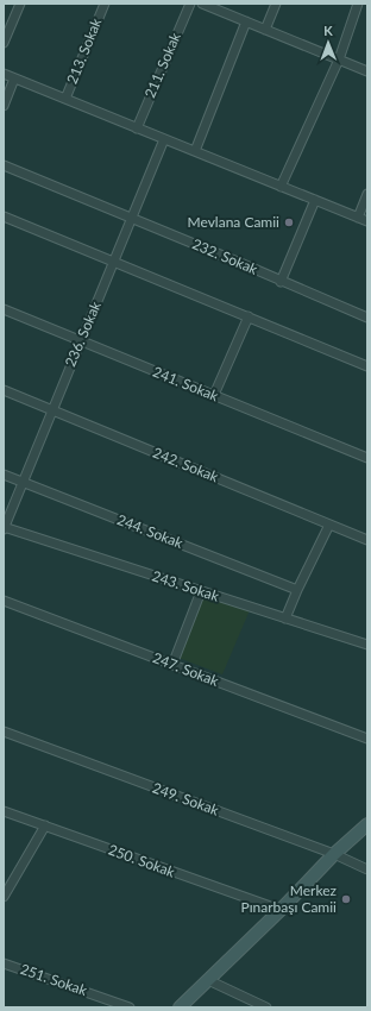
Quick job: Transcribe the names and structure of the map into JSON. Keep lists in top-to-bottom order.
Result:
{
  "streets": {
    "street": [
      "213. Sokak",
      "211. Sokak",
      "232. Sokak",
      "236. Sokak",
      "241. Sokak",
      "242. Sokak",
      "244. Sokak",
      "243. Sokak",
      "247. Sokak",
      "249. Sokak",
      "250. Sokak",
      "251. Sokak"
    ]
  },
  "crossings": [
    ["232. Sokak", "236. Sokak"],
    ["236. Sokak", "241. Sokak"],
    ["236. Sokak", "242. Sokak"],
    ["236. Sokak", "244. Sokak"],
    ["236. Sokak", "243. Sokak"]
  ],
  "places": ["Mevlana Camii", "Merkez Pınarbaşı Camii"],
  "north": "top"
}
